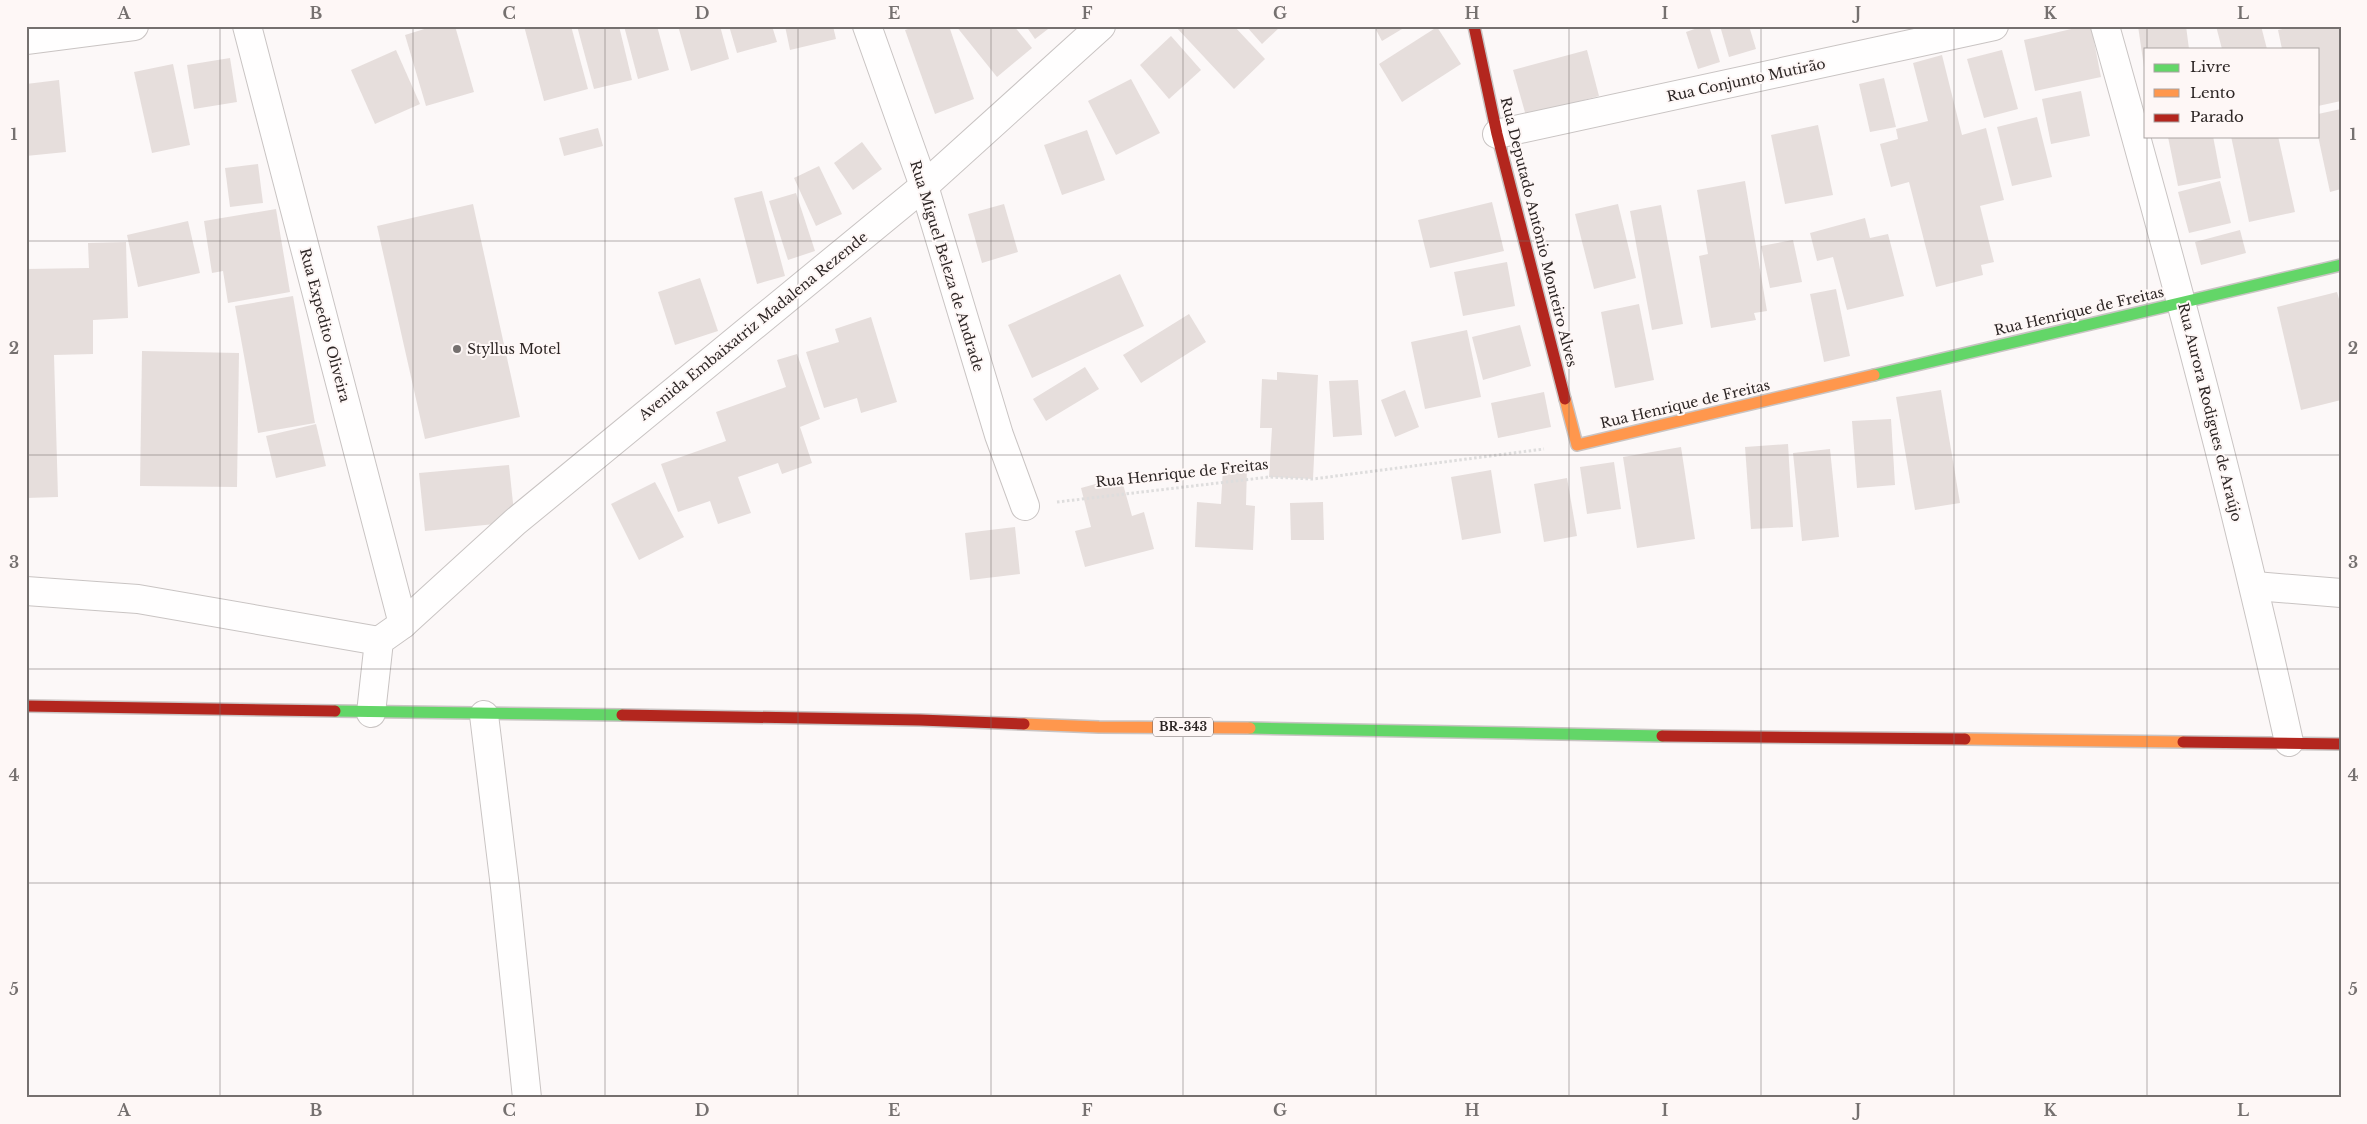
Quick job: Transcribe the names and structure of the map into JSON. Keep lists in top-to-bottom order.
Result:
{
  "streets": {
    "main road": ["Rua Deputado Antônio Monteiro Alves", "Rua Henrique de Freitas", "BR-343"],
    "street": [
      "Rua Conjunto Mutirão",
      "Rua Miguel Beleza de Andrade",
      "Rua Expedito Oliveira",
      "Avenida Embaixatriz Madalena Rezende",
      "Rua Aurora Rodigues de Araújo"
    ]
  },
  "crossings": [
    ["Rua Conjunto Mutirão", "Rua Deputado Antônio Monteiro Alves"],
    ["Rua Deputado Antônio Monteiro Alves", "Rua Henrique de Freitas"],
    ["Rua Miguel Beleza de Andrade", "Rua Henrique de Freitas"],
    ["Rua Miguel Beleza de Andrade", "Avenida Embaixatriz Madalena Rezende"],
    ["Rua Henrique de Freitas", "Rua Aurora Rodigues de Araújo"],
    ["Rua Expedito Oliveira", "Avenida Embaixatriz Madalena Rezende"],
    ["Rua Aurora Rodigues de Araújo", "BR-343"]
  ],
  "places": ["Styllus Motel"],
  "legend": ["Livre", "Lento", "Parado"],
  "grid": {
    "columns": [
      "A",
      "B",
      "C",
      "D",
      "E",
      "F",
      "G",
      "H",
      "I",
      "J",
      "K",
      "L"
    ],
    "rows": [
      "1",
      "2",
      "3",
      "4",
      "5"
    ]
  }
}
